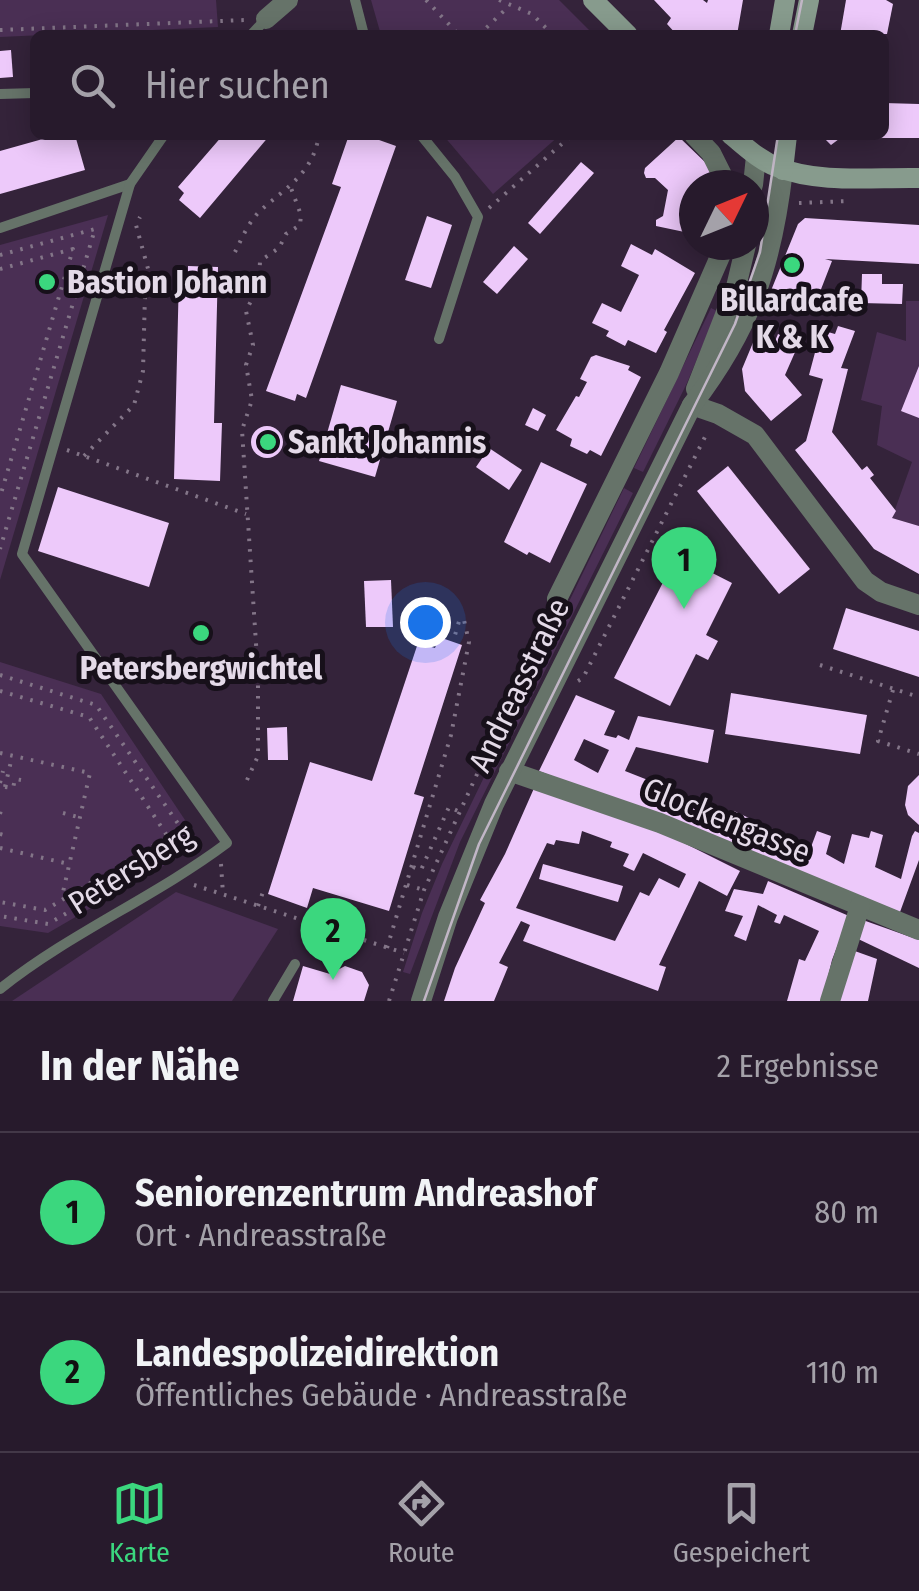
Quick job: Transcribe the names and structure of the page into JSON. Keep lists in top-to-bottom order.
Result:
{
  "streets": {
    "street": ["Andreasstraße", "Glockengasse"],
    "lane": ["Petersberg"]
  },
  "crossings": [
    ["Andreasstraße", "Glockengasse"]
  ],
  "places": [
    "Billardcafe K & K",
    "Bastion Johann",
    "Sankt Johannis",
    "Petersbergwichtel"
  ],
  "north": "top right",
  "page": {
    "search": "Hier suchen",
    "pins": ["1", "2"],
    "heading": ["In der Nähe", "2 Ergebnisse"],
    "list": [
      {
        "mark": "1",
        "name": "Seniorenzentrum Andreashof",
        "note": "Ort · Andreasstraße",
        "value": "80 m"
      },
      {
        "mark": "2",
        "name": "Landespolizeidirektion",
        "note": "Öffentliches Gebäude · Andreasstraße",
        "value": "110 m"
      }
    ],
    "nav": ["Karte", "Route", "Gespeichert"]
  }
}
